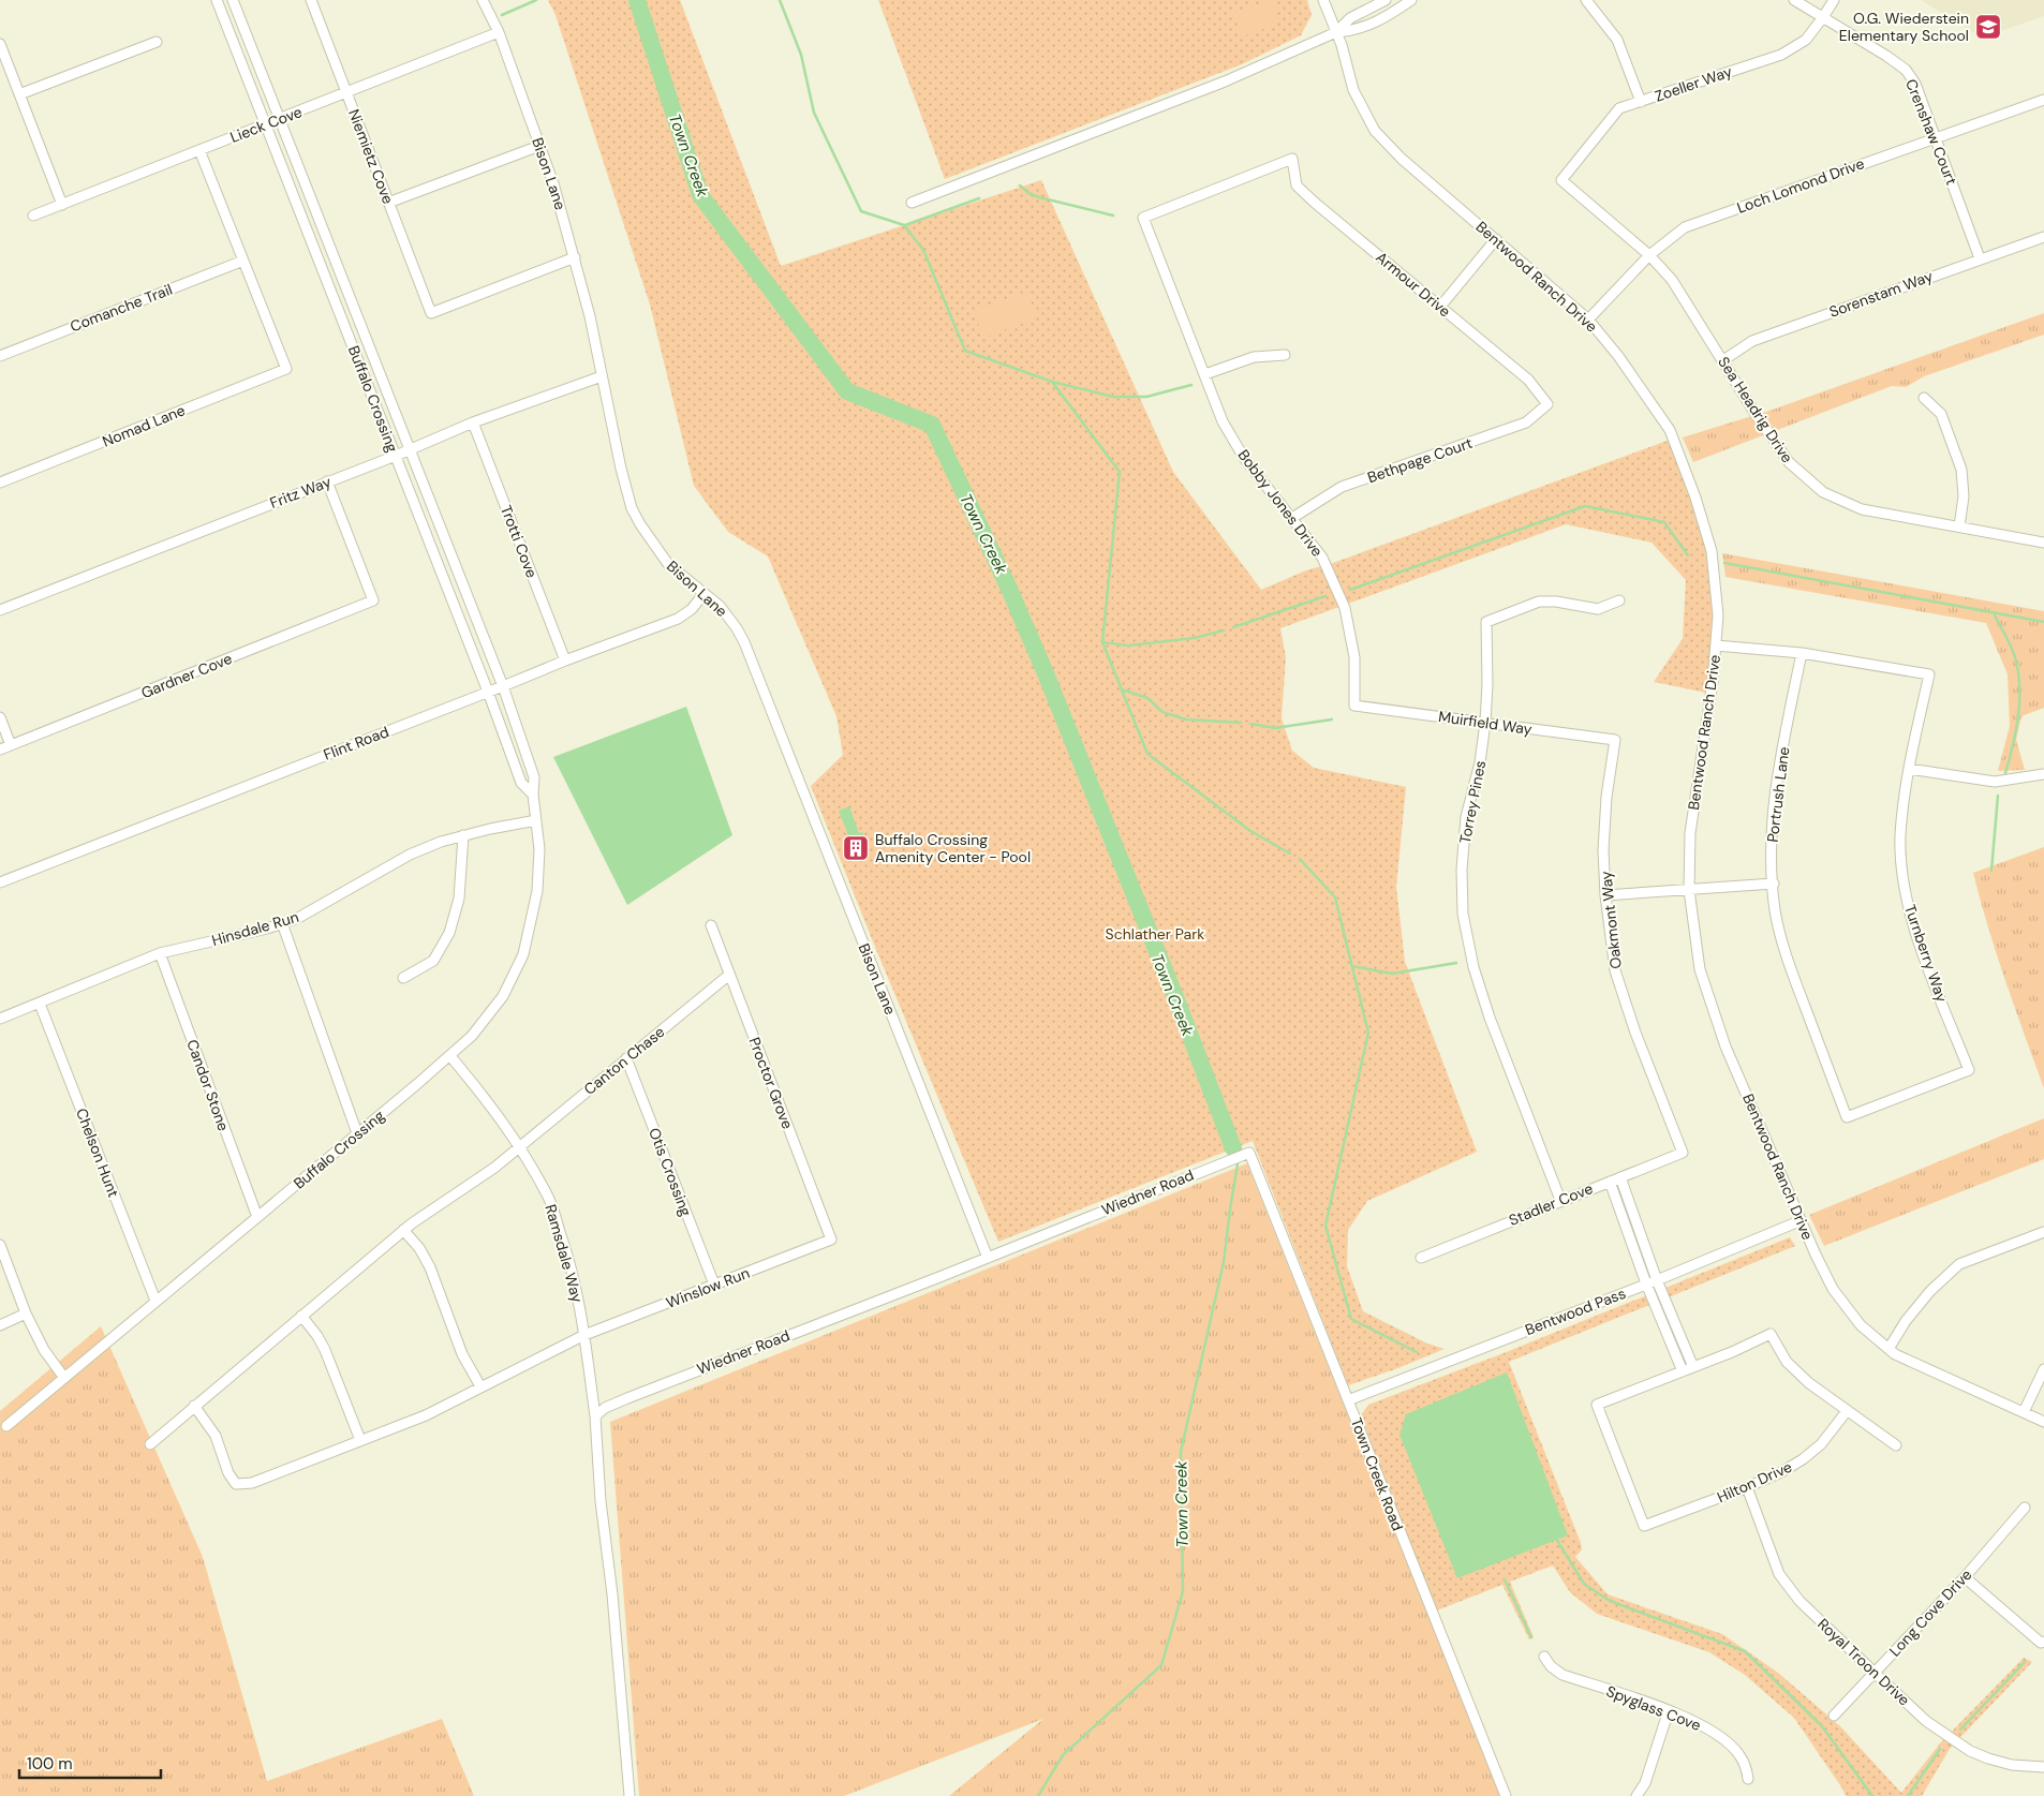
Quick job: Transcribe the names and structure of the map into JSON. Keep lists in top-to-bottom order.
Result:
{
  "streets": {
    "street": [
      "Zoeller Way",
      "Lieck Cove",
      "Crenshaw Court",
      "Niemietz Cove",
      "Bison Lane",
      "Loch Lomond Drive",
      "Bentwood Ranch Drive",
      "Armour Drive",
      "Sorenstam Way",
      "Comanche Trail",
      "Buffalo Crossing",
      "Sea Headrig Drive",
      "Nomad Lane",
      "Bethpage Court",
      "Fritz Way",
      "Bobby Jones Drive",
      "Trotti Cove",
      "Gardner Cove",
      "Muirfield Way",
      "Flint Road",
      "Portrush Lane",
      "Torrey Pines",
      "Oakmont Way",
      "Hinsdale Run",
      "Turnberry Way",
      "Canton Chase",
      "Proctor Grove",
      "Candor Stone",
      "Chelson Hunt",
      "Otis Crossing",
      "Wiedner Road",
      "Stadler Cove",
      "Ramsdale Way",
      "Winslow Run",
      "Bentwood Pass",
      "Town Creek Road",
      "Hilton Drive",
      "Long Cove Drive",
      "Royal Troon Drive",
      "Spyglass Cove"
    ]
  },
  "crossings": [
    ["Zoeller Way", "Crenshaw Court"],
    ["Zoeller Way", "Sea Headrig Drive"],
    ["Lieck Cove", "Niemietz Cove"],
    ["Lieck Cove", "Bison Lane"],
    ["Lieck Cove", "Buffalo Crossing"],
    ["Crenshaw Court", "Loch Lomond Drive"],
    ["Crenshaw Court", "Sorenstam Way"],
    ["Niemietz Cove", "Bison Lane"],
    ["Bison Lane", "Fritz Way"],
    ["Bison Lane", "Flint Road"],
    ["Bison Lane", "Wiedner Road"],
    ["Loch Lomond Drive", "Bentwood Ranch Drive"],
    ["Loch Lomond Drive", "Sea Headrig Drive"],
    ["Bentwood Ranch Drive", "Bentwood Pass"],
    ["Armour Drive", "Bethpage Court"],
    ["Armour Drive", "Bobby Jones Drive"],
    ["Sorenstam Way", "Sea Headrig Drive"],
    ["Comanche Trail", "Nomad Lane"],
    ["Buffalo Crossing", "Fritz Way"],
    ["Buffalo Crossing", "Flint Road"],
    ["Buffalo Crossing", "Hinsdale Run"],
    ["Buffalo Crossing", "Candor Stone"],
    ["Buffalo Crossing", "Chelson Hunt"],
    ["Buffalo Crossing", "Ramsdale Way"],
    ["Bethpage Court", "Bobby Jones Drive"],
    ["Fritz Way", "Trotti Cove"],
    ["Fritz Way", "Gardner Cove"],
    ["Bobby Jones Drive", "Muirfield Way"],
    ["Trotti Cove", "Flint Road"],
    ["Muirfield Way", "Torrey Pines"],
    ["Muirfield Way", "Oakmont Way"],
    ["Portrush Lane", "Turnberry Way"],
    ["Torrey Pines", "Stadler Cove"],
    ["Oakmont Way", "Stadler Cove"],
    ["Hinsdale Run", "Candor Stone"],
    ["Hinsdale Run", "Chelson Hunt"],
    ["Canton Chase", "Proctor Grove"],
    ["Canton Chase", "Otis Crossing"],
    ["Canton Chase", "Ramsdale Way"],
    ["Canton Chase", "Winslow Run"],
    ["Proctor Grove", "Winslow Run"],
    ["Otis Crossing", "Winslow Run"],
    ["Wiedner Road", "Ramsdale Way"],
    ["Wiedner Road", "Town Creek Road"],
    ["Ramsdale Way", "Winslow Run"],
    ["Bentwood Pass", "Town Creek Road"],
    ["Hilton Drive", "Royal Troon Drive"],
    ["Long Cove Drive", "Royal Troon Drive"]
  ],
  "water": ["Town Creek"],
  "parks": ["Schlather Park"],
  "places": {
    "school or university": ["O.G. Wiederstein Elementary School"],
    "building": ["Buffalo Crossing Amenity Center - Pool"]
  },
  "scale_bar": "100 m"
}
